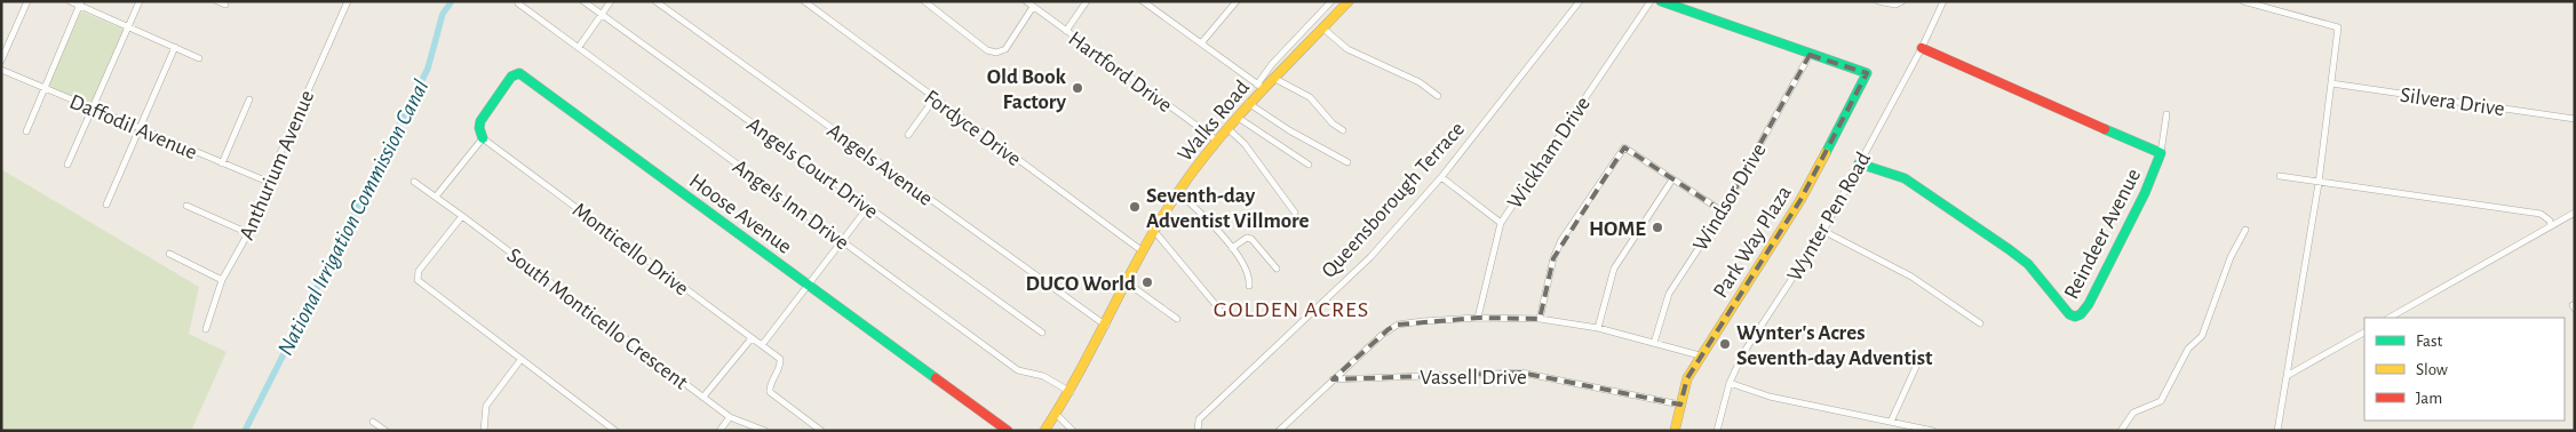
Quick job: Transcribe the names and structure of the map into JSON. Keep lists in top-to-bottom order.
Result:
{
  "streets": {
    "street": [
      "Hartford Drive",
      "Silvera Drive",
      "Walks Road",
      "Daffodil Avenue",
      "Fordyce Drive",
      "Wickham Drive",
      "Angels Avenue",
      "Anthurium Avenue",
      "Angels Court Drive",
      "Windsor Drive",
      "Queensborough Terrace",
      "Angels Inn Drive",
      "Hoose Avenue",
      "Wynter Pen Road",
      "Reindeer Avenue",
      "Park Way Plaza",
      "Monticello Drive",
      "South Monticello Crescent",
      "Vassell Drive"
    ]
  },
  "crossings": [
    ["Hartford Drive", "Walks Road"],
    ["Walks Road", "Fordyce Drive"],
    ["Walks Road", "Angels Avenue"],
    ["Walks Road", "Angels Inn Drive"],
    ["Daffodil Avenue", "Anthurium Avenue"],
    ["Windsor Drive", "Park Way Plaza"],
    ["Hoose Avenue", "Monticello Drive"],
    ["Wynter Pen Road", "Reindeer Avenue"],
    ["Park Way Plaza", "Vassell Drive"]
  ],
  "districts": ["GOLDEN ACRES"],
  "water": ["National Irrigation Commission Canal"],
  "places": [
    "Old Book Factory",
    "Seventh-day Adventist Villmore",
    "HOME",
    "DUCO World",
    "Wynter's Acres Seventh-day Adventist"
  ],
  "legend": ["Fast", "Slow", "Jam"]
}
